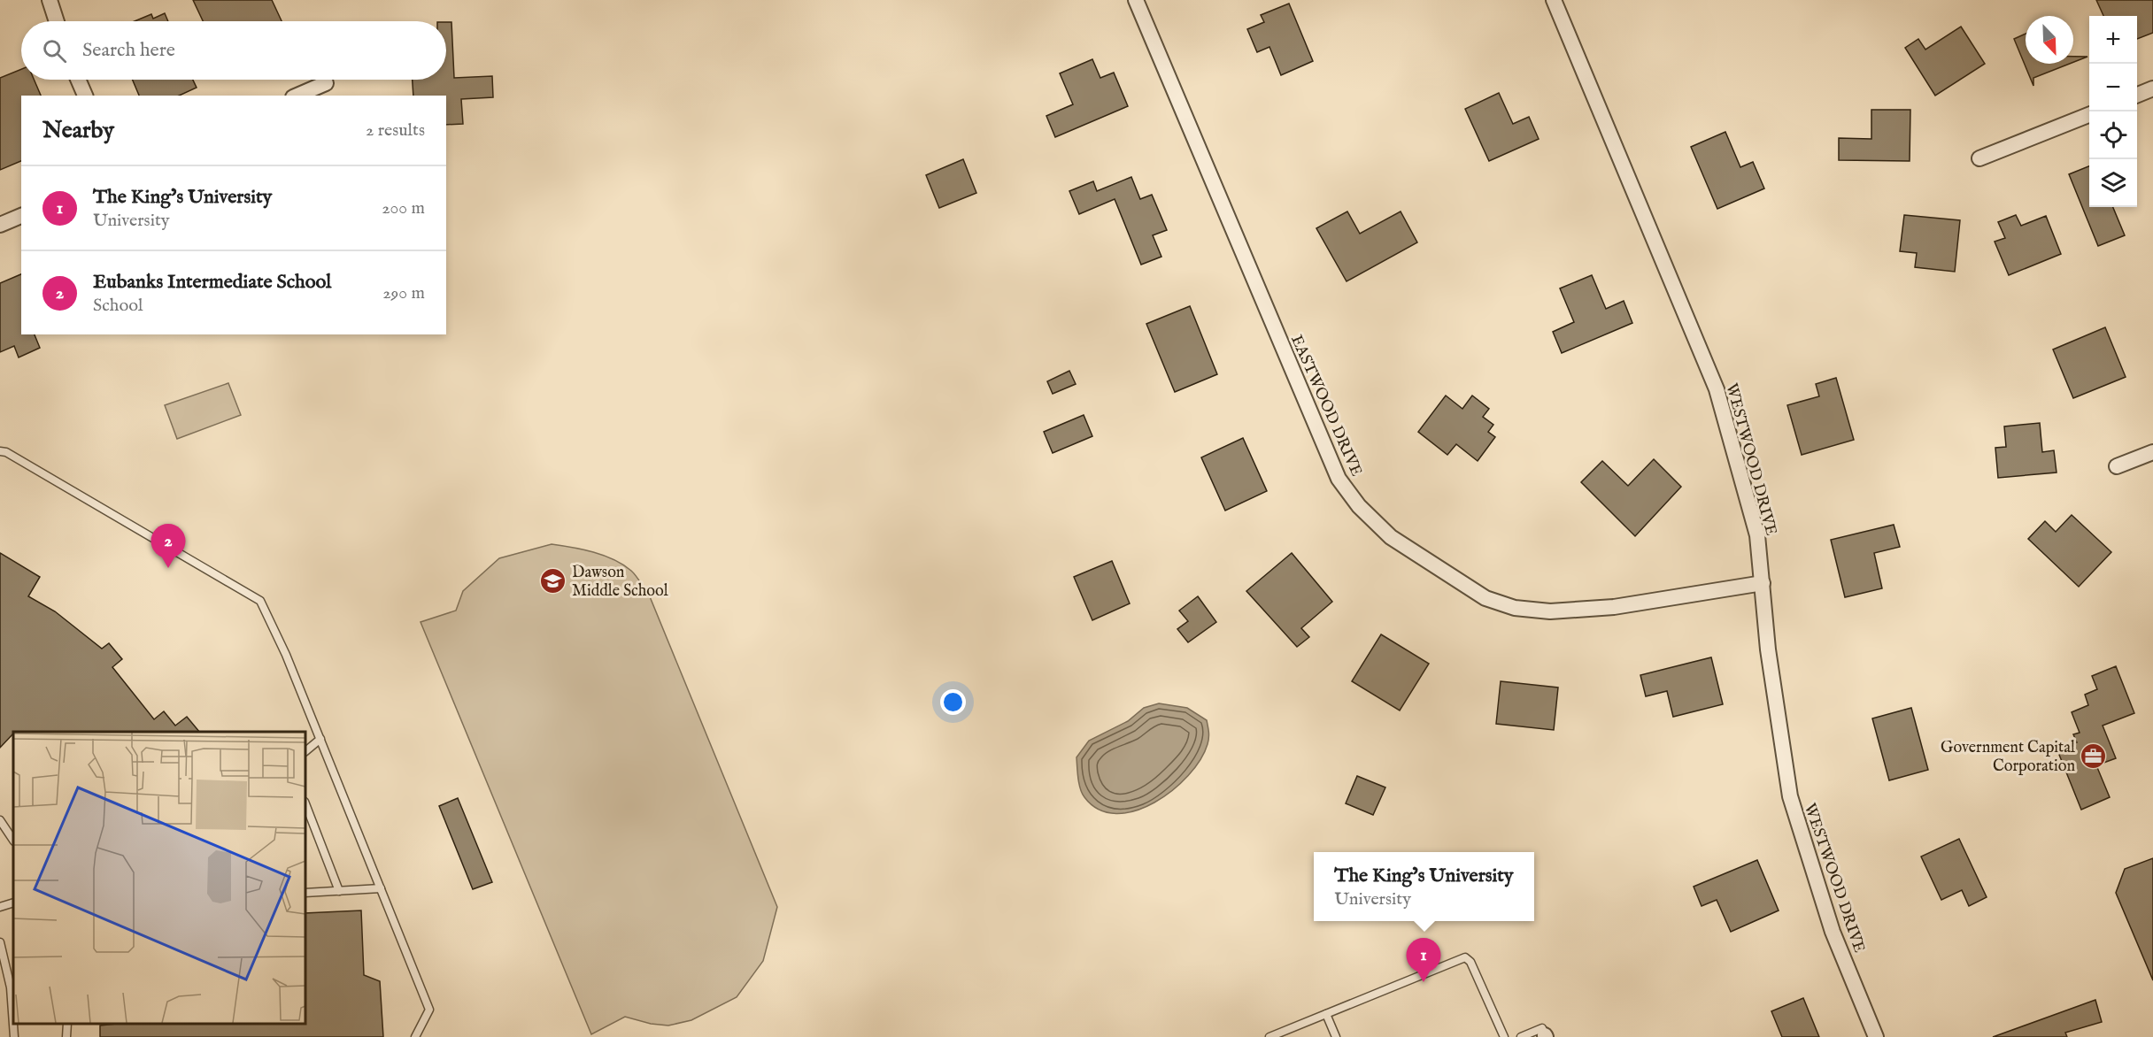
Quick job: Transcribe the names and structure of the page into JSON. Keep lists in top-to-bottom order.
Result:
{
  "streets": {
    "street": ["EASTWOOD DRIVE", "WESTWOOD DRIVE"]
  },
  "crossings": [
    ["EASTWOOD DRIVE", "WESTWOOD DRIVE"]
  ],
  "places": {
    "school or university": ["Dawson Middle School"],
    "office": ["Government Capital Corporation"]
  },
  "north": "bottom right",
  "page": {
    "map_buttons": ["+", "−"],
    "search": "Search here",
    "heading": ["Nearby", "2 results"],
    "list": [
      {
        "mark": "1",
        "name": "The King’s University",
        "note": "University",
        "value": "200 m"
      },
      {
        "mark": "2",
        "name": "Eubanks Intermediate School",
        "note": "School",
        "value": "290 m"
      }
    ],
    "pins": ["2", "1"],
    "popup": ["The King’s University", "University"]
  }
}
